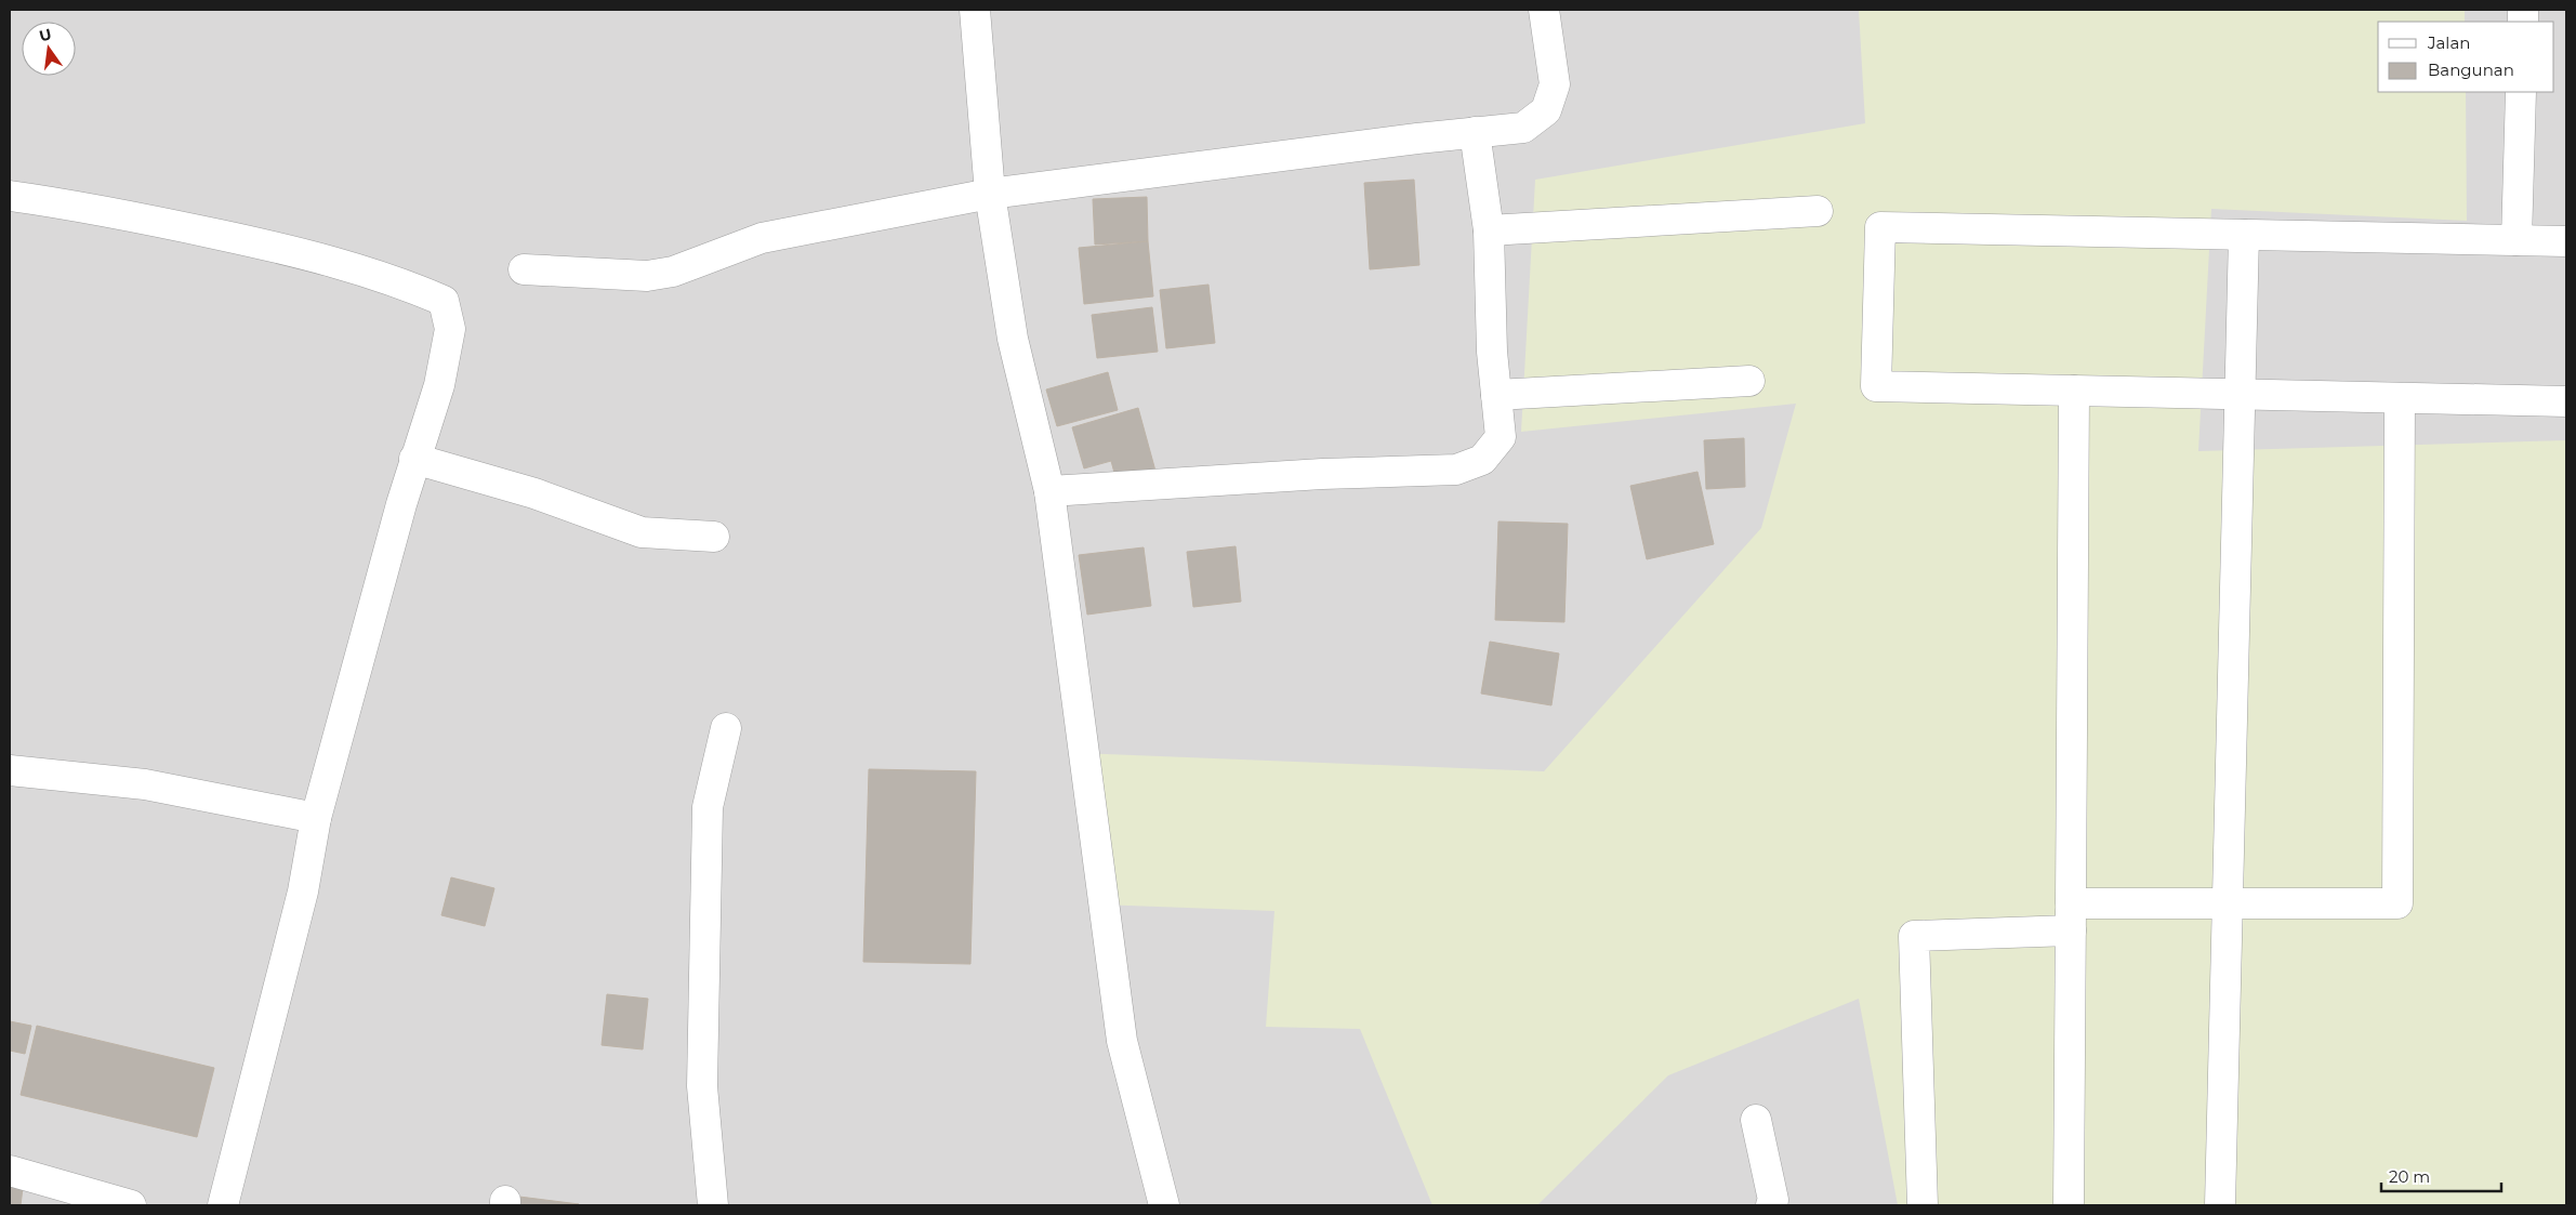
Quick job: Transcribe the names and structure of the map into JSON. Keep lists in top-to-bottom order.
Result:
{
  "legend": ["Jalan", "Bangunan"],
  "scale_bar": "20 m",
  "north": "top"
}
